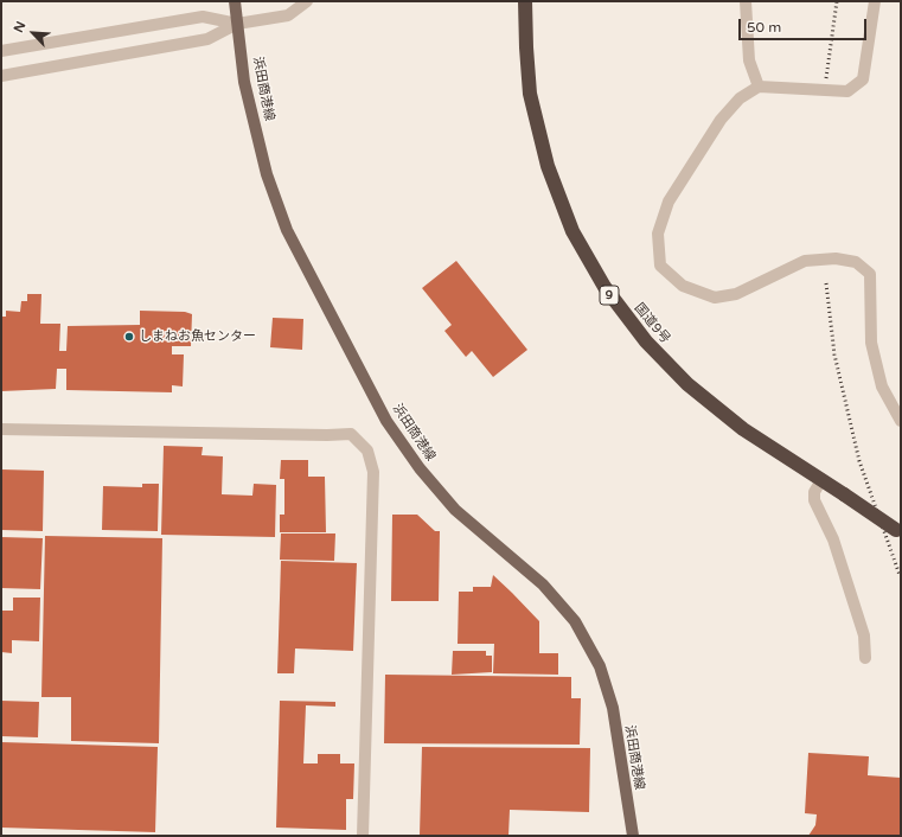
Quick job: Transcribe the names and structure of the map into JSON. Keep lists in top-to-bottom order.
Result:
{
  "streets": {
    "highway": ["9", "国道9号"],
    "main road": ["浜田商港線"]
  },
  "places": ["しまねお魚センター"],
  "scale_bar": "50 m",
  "north": "top left"
}
